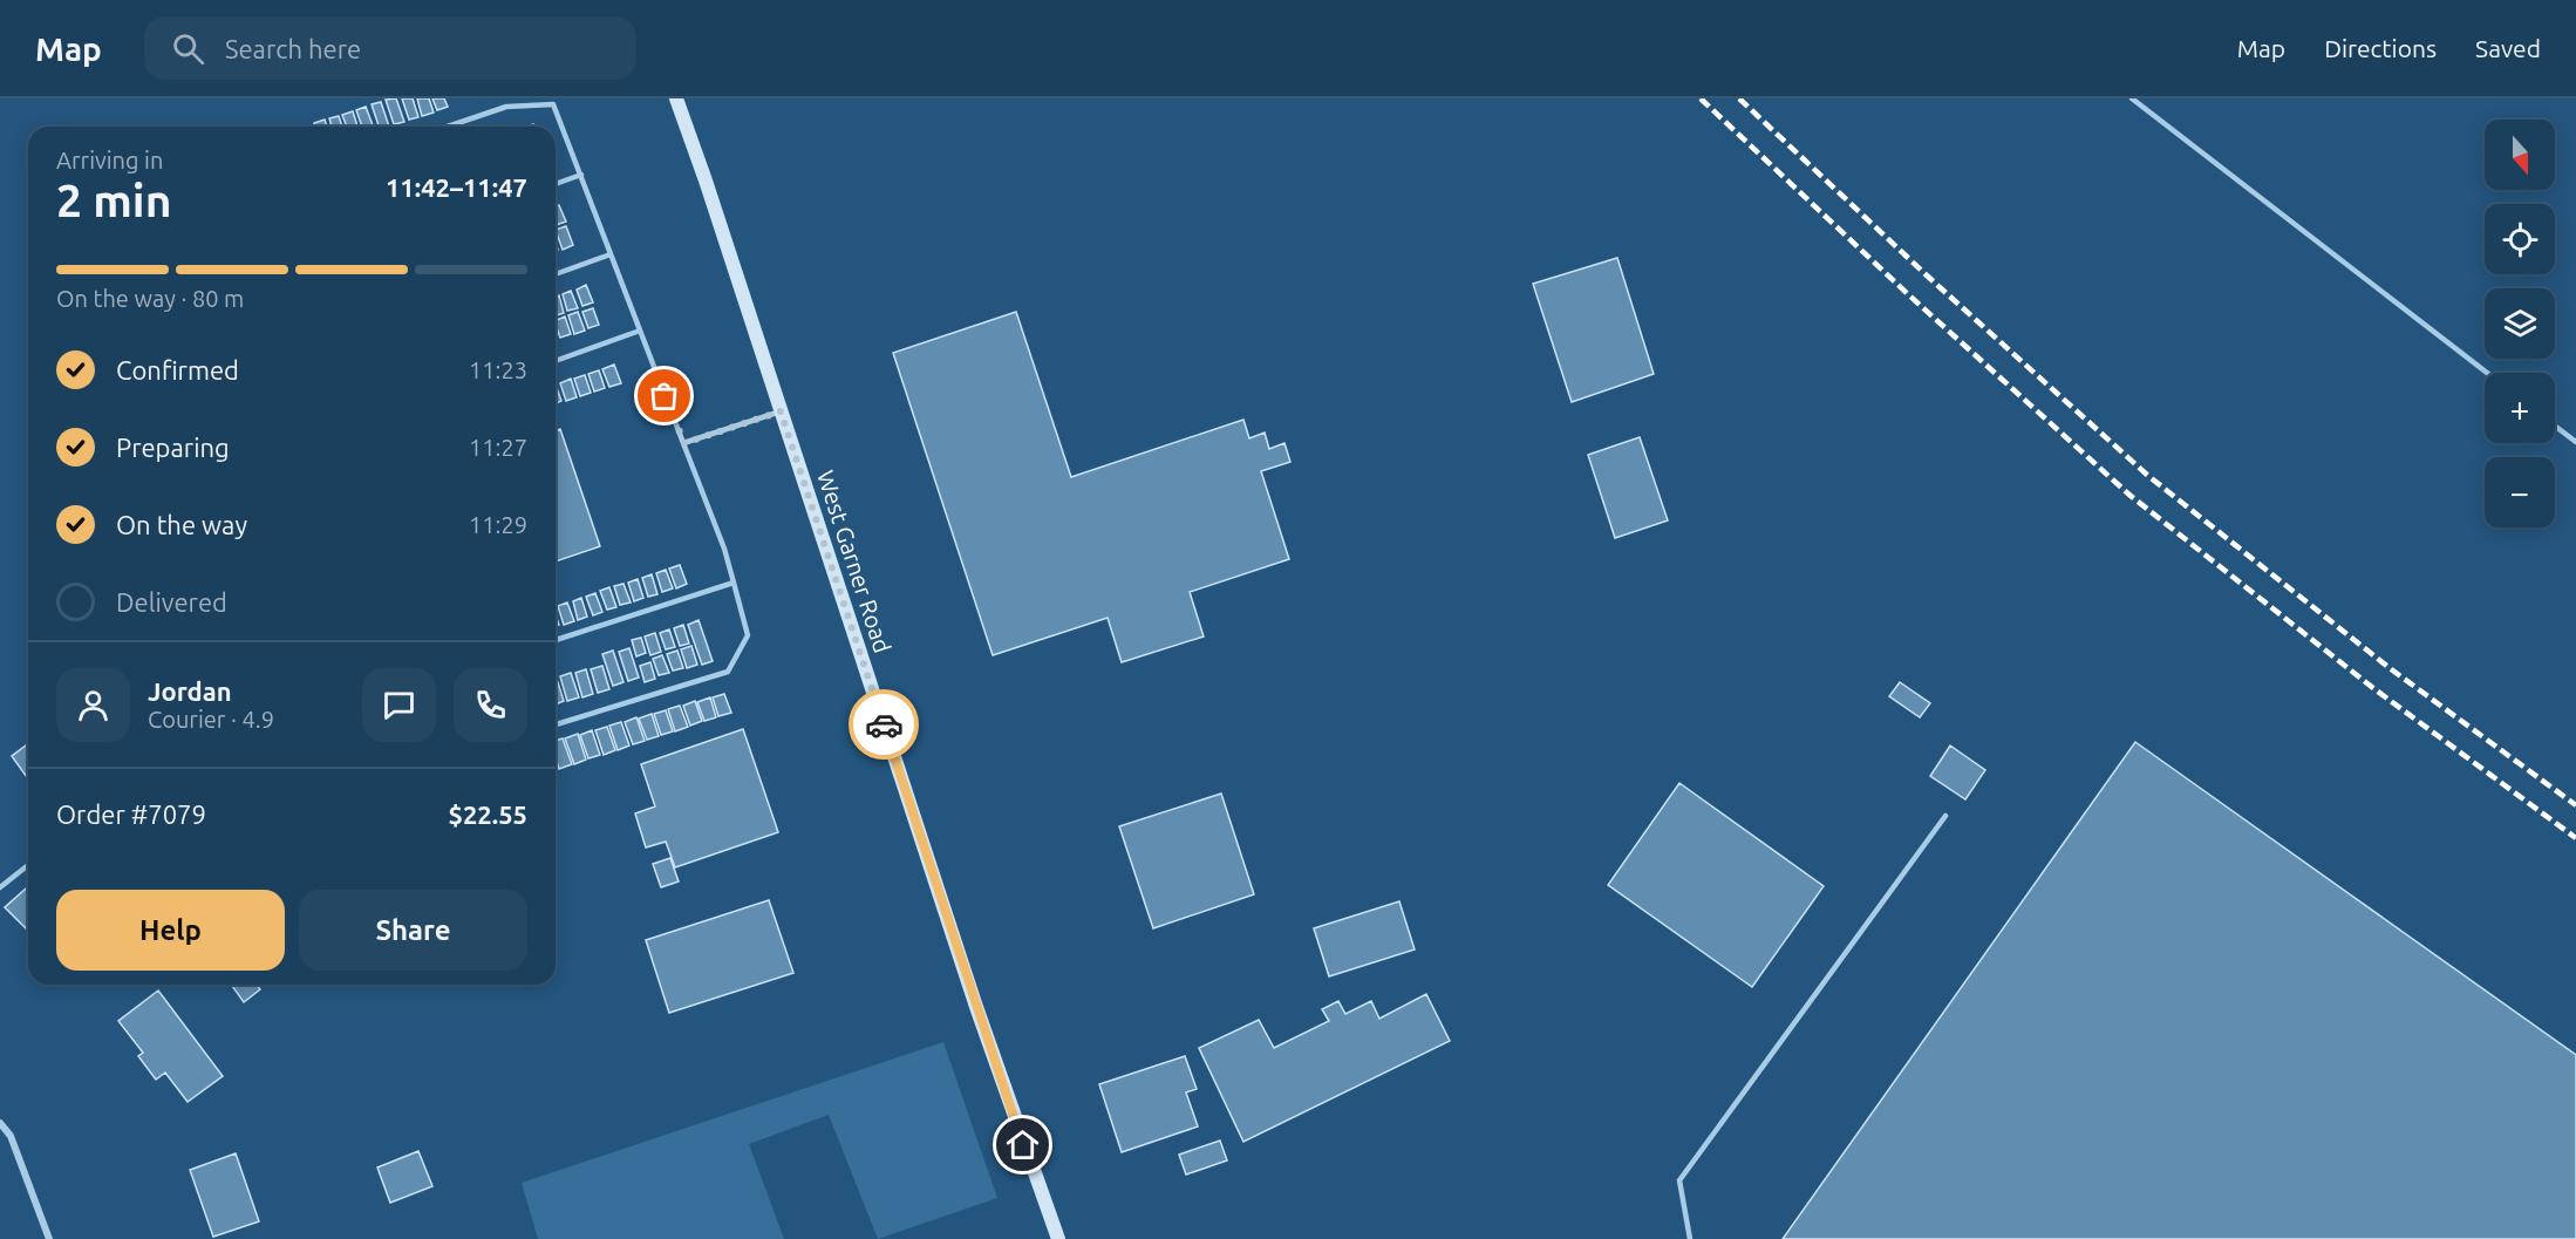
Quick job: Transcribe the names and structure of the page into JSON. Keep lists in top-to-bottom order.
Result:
{
  "streets": {
    "main road": ["West Garner Road"]
  },
  "north": "bottom",
  "page": {
    "header": "Map",
    "search": "Search here",
    "nav": ["Map", "Directions", "Saved"],
    "map_buttons": ["+", "−"],
    "heading": ["2 min", "Arriving in", "11:42–11:47"],
    "panel": [
      "Jordan",
      "Courier · 4.9",
      "Order #7079",
      "$22.55"
    ],
    "bar": "On the way · 80 m",
    "list": [
      ["Confirmed", "11:23"],
      ["Preparing", "11:27"],
      ["On the way", "11:29"],
      "Delivered"
    ],
    "buttons": ["Help", "Share"]
  }
}
